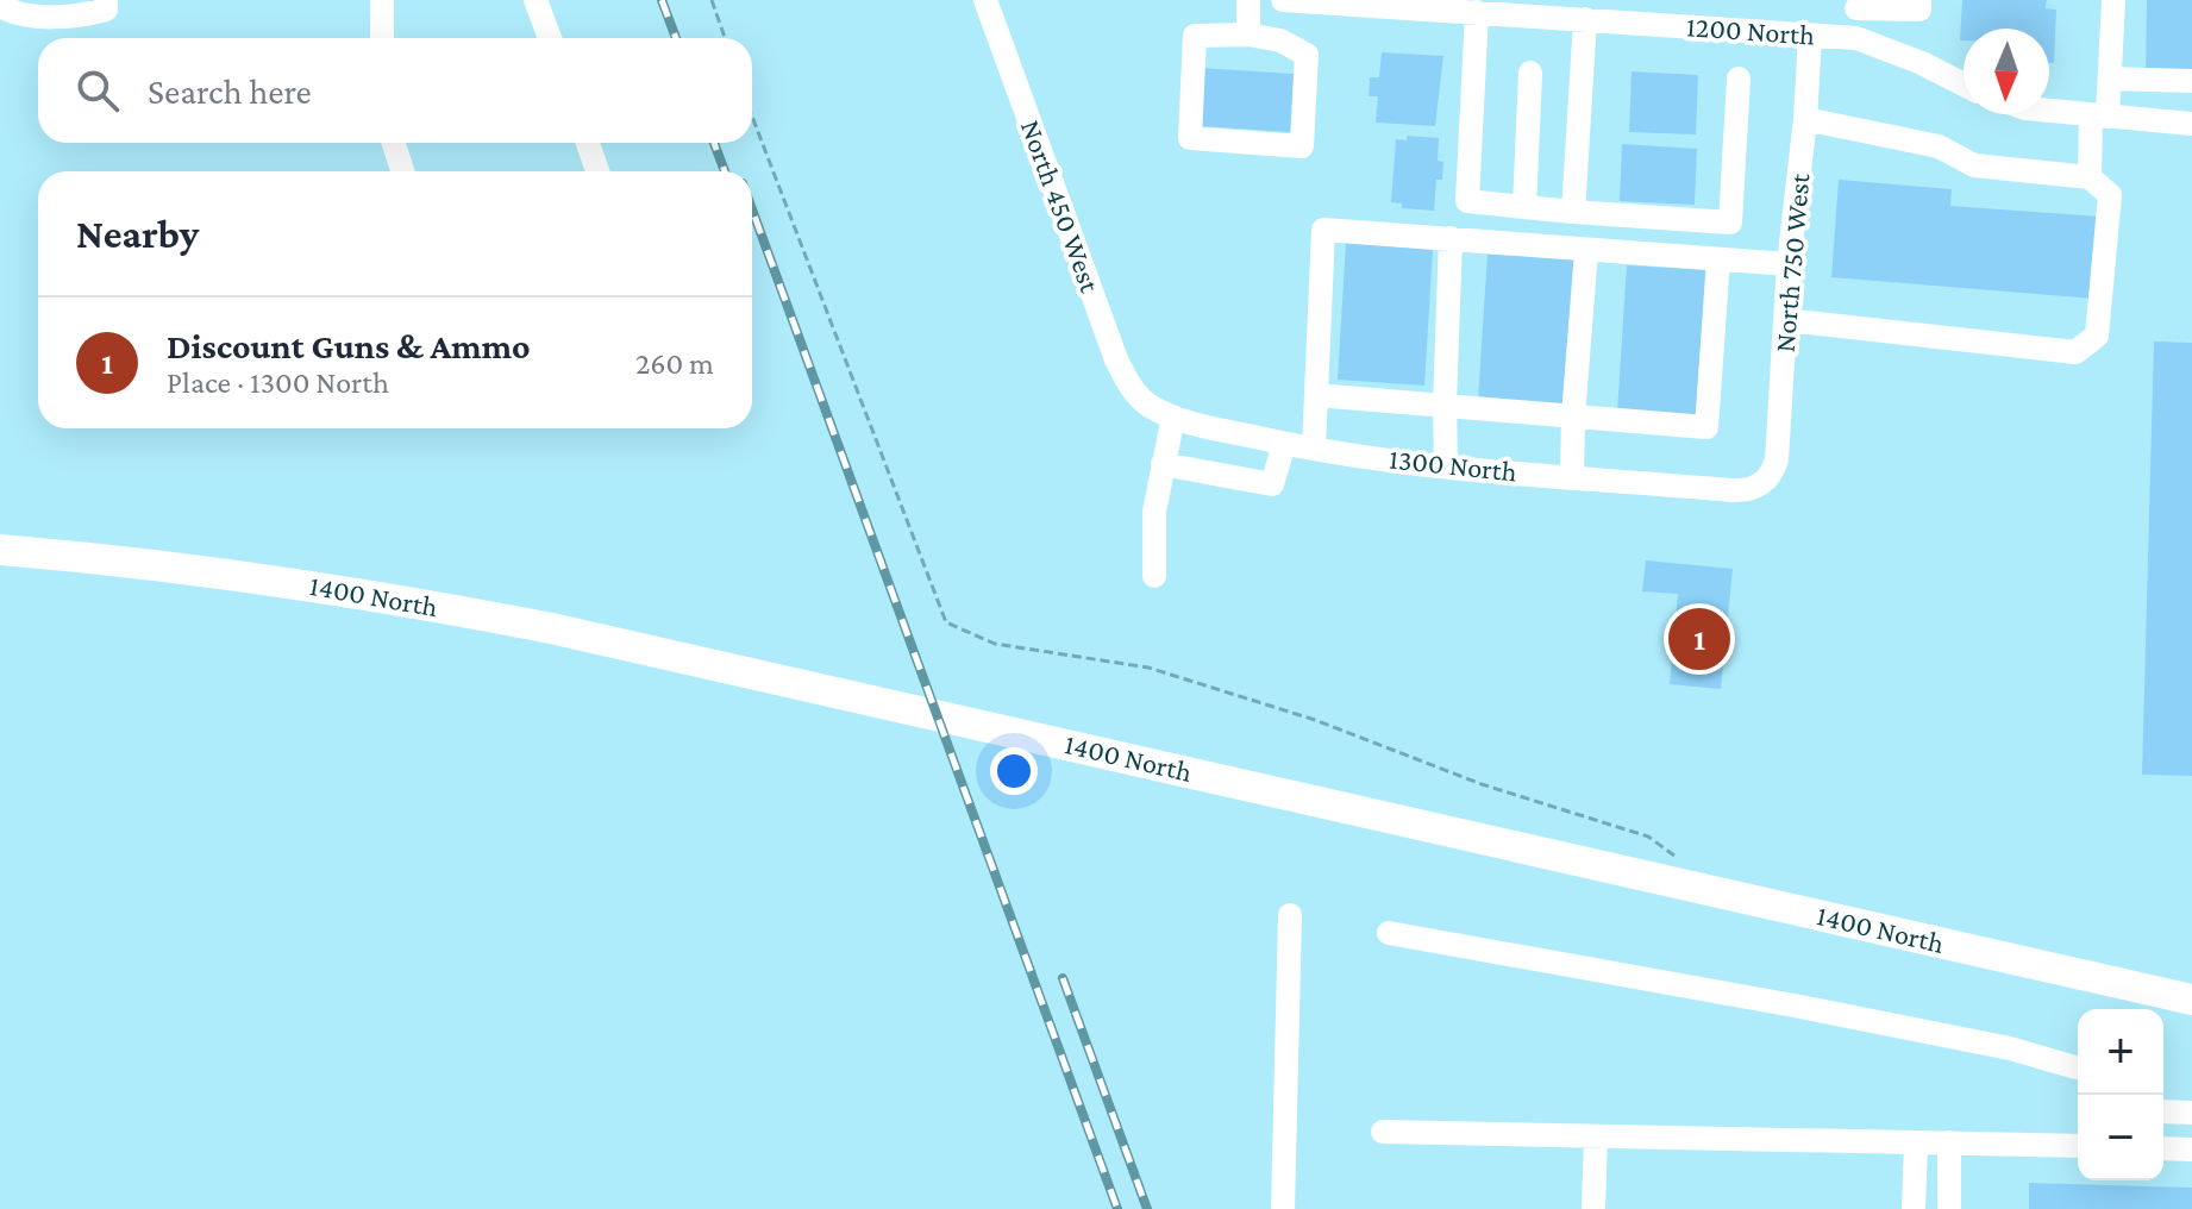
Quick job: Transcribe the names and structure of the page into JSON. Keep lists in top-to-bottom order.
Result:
{
  "streets": {
    "main road": ["1400 North"],
    "street": [
      "1200 North",
      "North 450 West",
      "North 750 West",
      "1300 North"
    ]
  },
  "crossings": [
    ["1200 North", "North 750 West"],
    ["North 450 West", "1300 North"],
    ["North 750 West", "1300 North"]
  ],
  "north": "bottom",
  "page": {
    "search": "Search here",
    "heading": "Nearby",
    "list": [
      {
        "mark": "1",
        "name": "Discount Guns & Ammo",
        "note": "Place · 1300 North",
        "value": "260 m"
      }
    ],
    "pins": "1",
    "map_buttons": ["+", "−"]
  }
}
